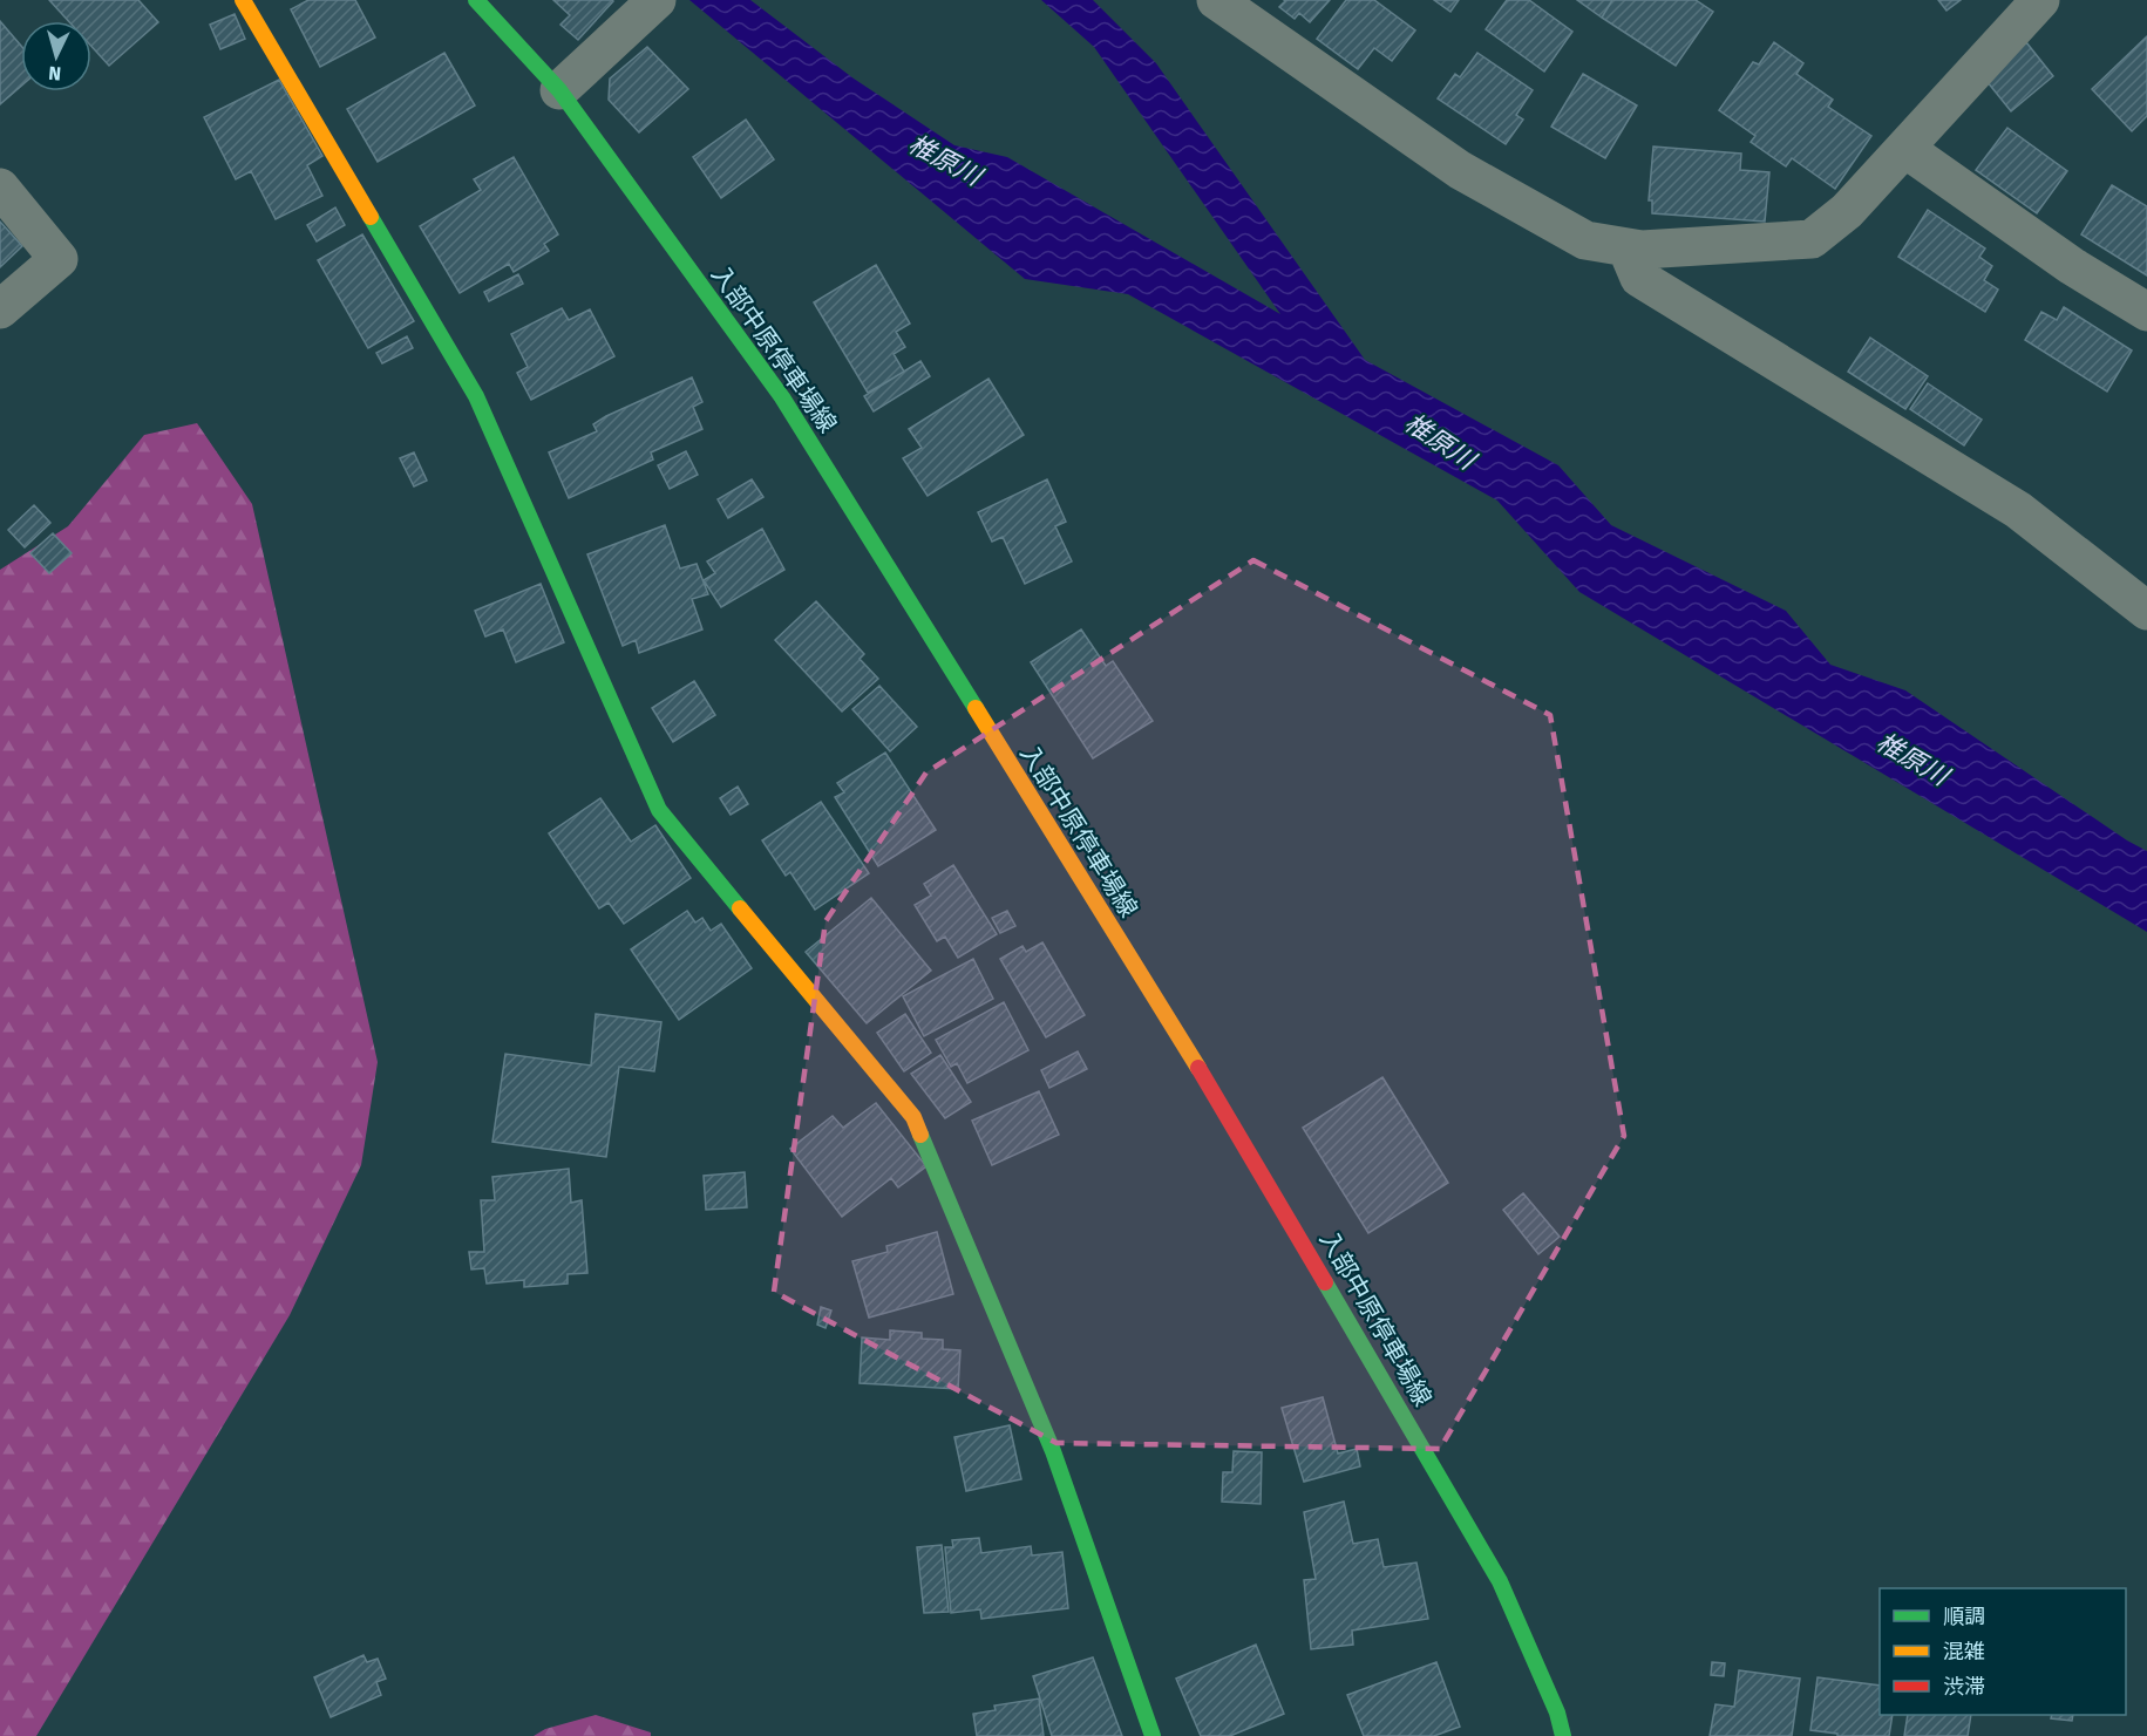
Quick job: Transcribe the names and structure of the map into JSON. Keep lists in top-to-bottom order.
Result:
{
  "streets": {
    "main road": ["入部中原停車場線"]
  },
  "water": ["椎原川"],
  "legend": ["順調", "混雑", "渋滞"],
  "north": "bottom"
}
